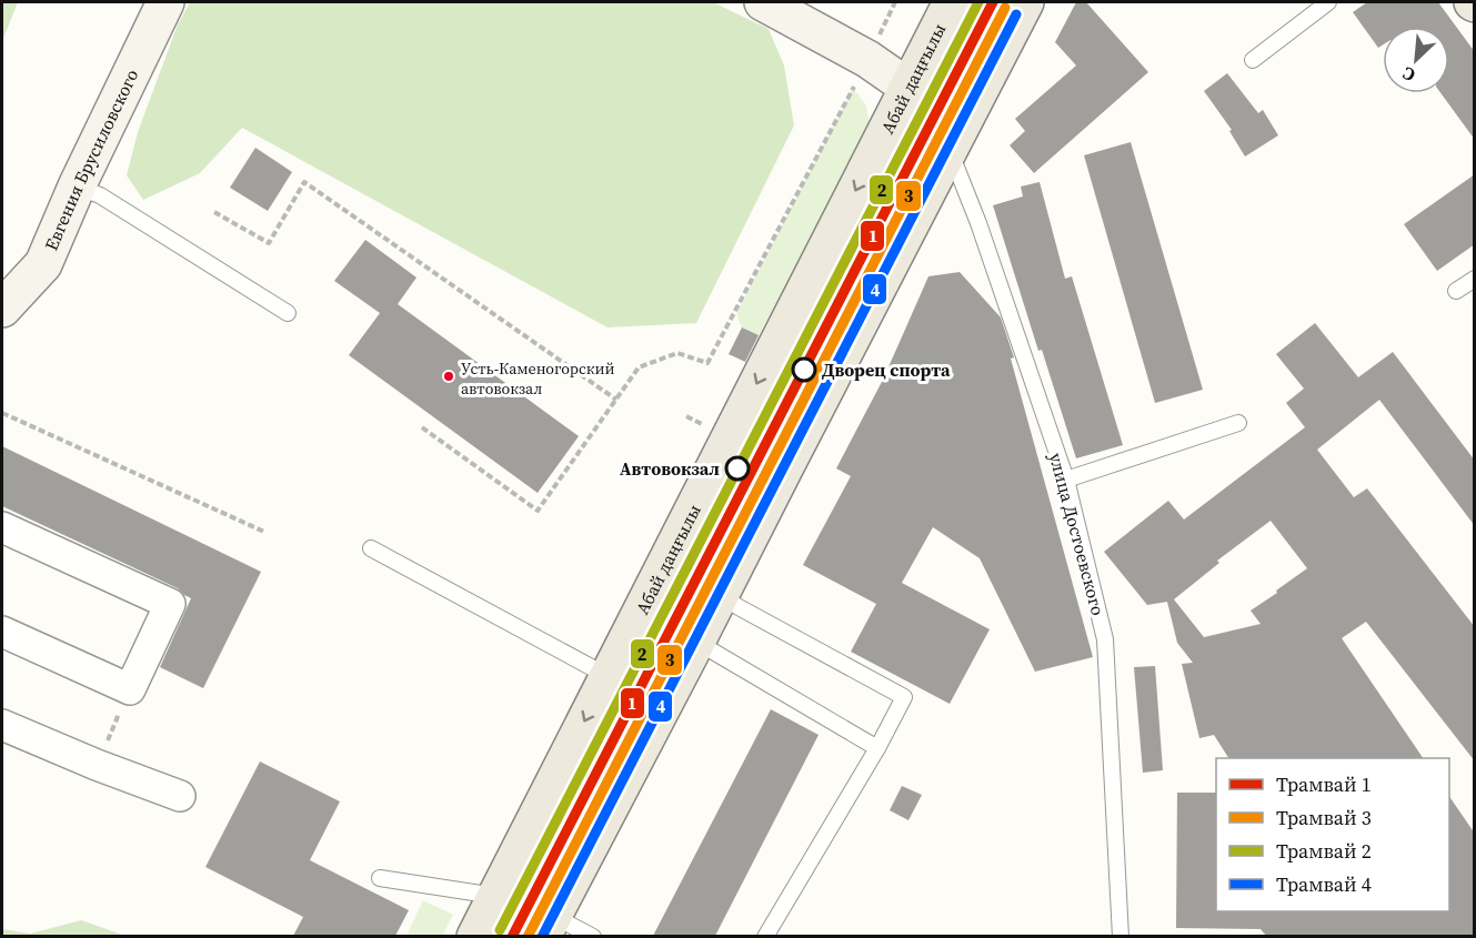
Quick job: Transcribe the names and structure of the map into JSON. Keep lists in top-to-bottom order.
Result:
{
  "streets": {
    "main road": ["Абай даңғылы"],
    "street": ["Евгения Брусиловского"],
    "lane": ["улица Достоевского"]
  },
  "places": ["Дворец спорта", "Усть-Каменогорский автовокзал", "Автовокзал"],
  "lines": [
    "tram line 1",
    "tram line 2",
    "tram line 3",
    "tram line 4"
  ],
  "legend": [
    "Трамвай 1",
    "Трамвай 3",
    "Трамвай 2",
    "Трамвай 4"
  ],
  "north": "bottom left"
}
